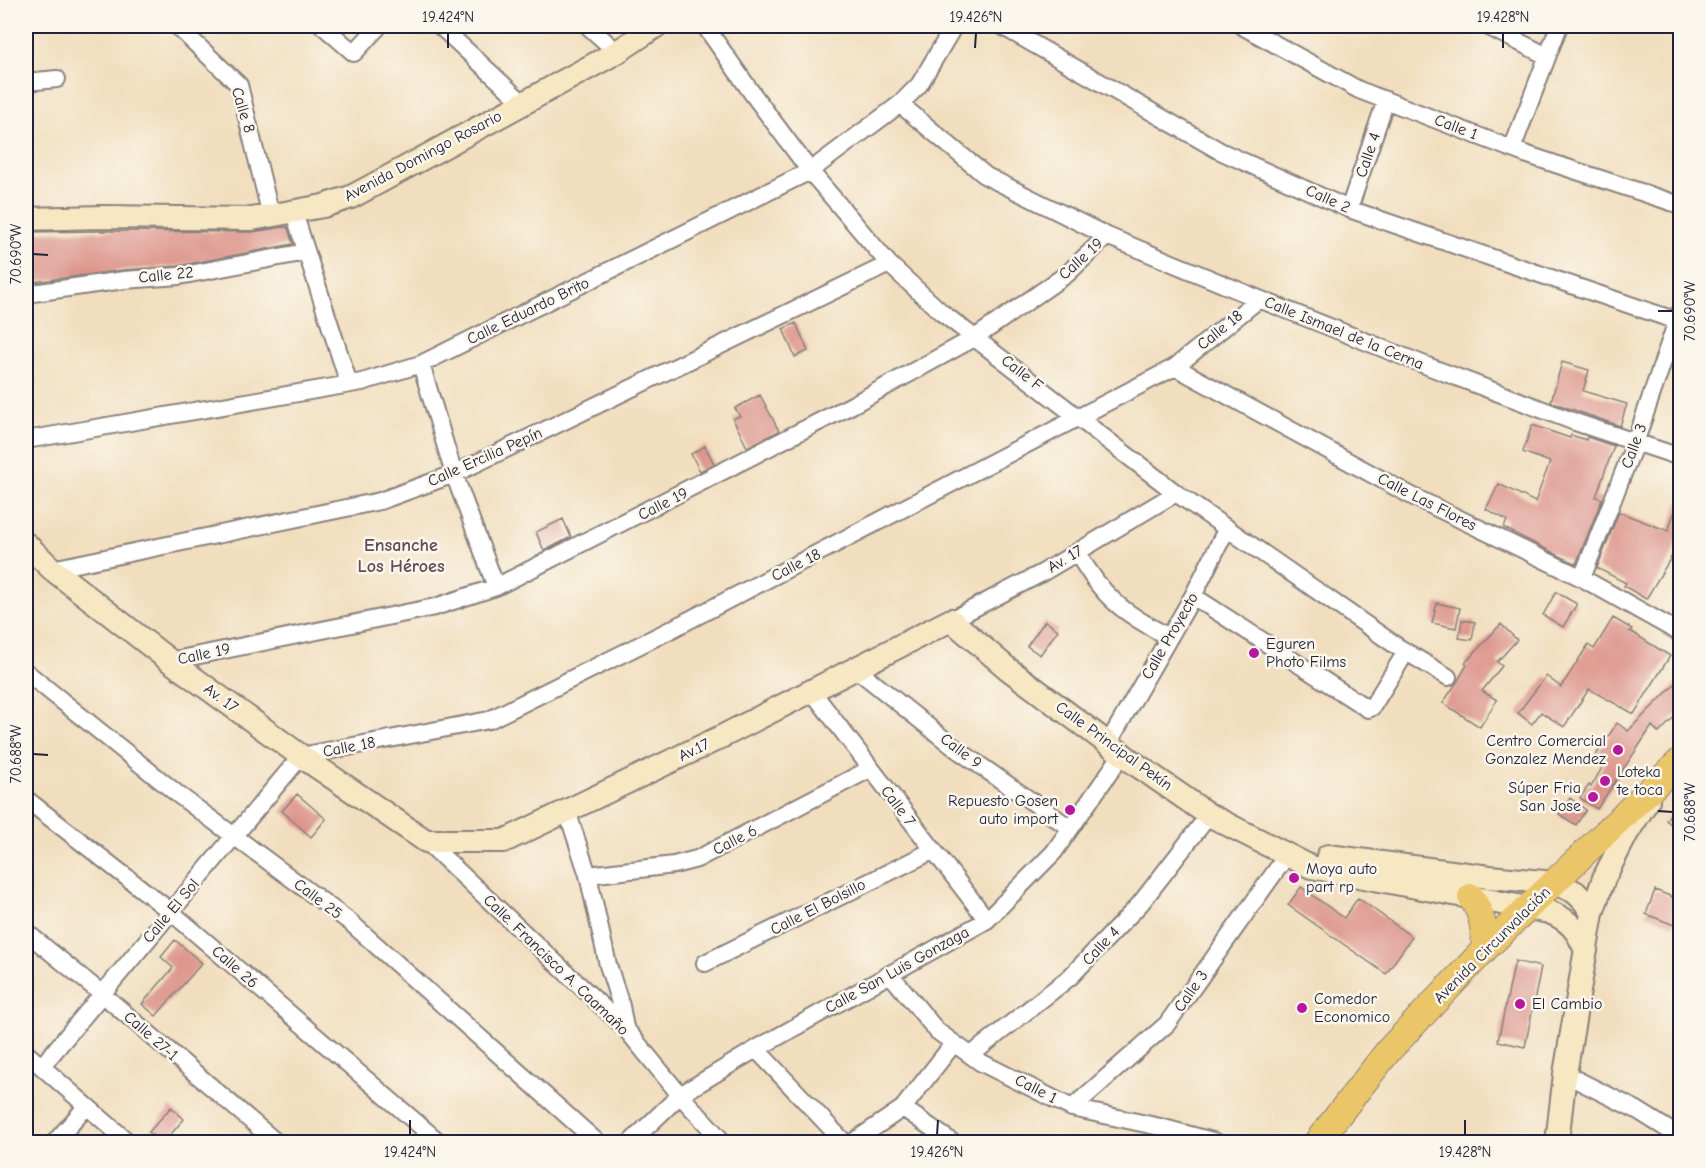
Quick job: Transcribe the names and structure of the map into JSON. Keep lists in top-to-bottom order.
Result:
{
  "streets": {
    "main road": [
      "Avenida Domingo Rosario",
      "Av. 17",
      "Calle Principal Pekín",
      "Av.17",
      "Avenida Circunvalación"
    ],
    "street": [
      "Calle 8",
      "Calle 1",
      "Calle 4",
      "Calle 2",
      "Calle 19",
      "Calle 22",
      "Calle Eduardo Brito",
      "Calle 18",
      "Calle Ismael de la Cerna",
      "Calle F",
      "Calle 3",
      "Calle Ercilia Pepín",
      "Calle Las Flores",
      "Calle Proyecto",
      "Calle 9",
      "Calle 7",
      "Calle 6",
      "Calle 25",
      "Calle El Bolsillo",
      "Calle El Sol",
      "Calle. Francisco A. Caamaño",
      "Calle 26",
      "Calle San Luis Gonzaga",
      "Calle 27-1"
    ]
  },
  "crossings": [
    ["Calle 8", "Avenida Domingo Rosario"],
    ["Calle 1", "Calle 4"],
    ["Calle 1", "Calle 3"],
    ["Calle 1", "Calle San Luis Gonzaga"],
    ["Calle 4", "Calle 2"],
    ["Calle 4", "Calle Principal Pekín"],
    ["Calle 2", "Calle 3"],
    ["Calle 19", "Calle Ismael de la Cerna"],
    ["Calle 19", "Calle F"],
    ["Calle 19", "Av. 17"],
    ["Calle Eduardo Brito", "Calle Ismael de la Cerna"],
    ["Calle Eduardo Brito", "Calle F"],
    ["Calle 18", "Calle Ismael de la Cerna"],
    ["Calle 18", "Calle F"],
    ["Calle 18", "Calle Las Flores"],
    ["Calle 18", "Av. 17"],
    ["Calle 18", "Calle El Sol"],
    ["Calle Ismael de la Cerna", "Calle 3"],
    ["Calle F", "Calle Ercilia Pepín"],
    ["Calle F", "Av. 17"],
    ["Calle F", "Calle Proyecto"],
    ["Calle 3", "Calle Las Flores"],
    ["Calle 3", "Calle Principal Pekín"],
    ["Calle Ercilia Pepín", "Av. 17"],
    ["Av. 17", "Calle Principal Pekín"],
    ["Av. 17", "Av.17"],
    ["Av. 17", "Calle El Sol"],
    ["Av. 17", "Calle. Francisco A. Caamaño"],
    ["Calle Proyecto", "Calle Principal Pekín"],
    ["Calle Proyecto", "Calle San Luis Gonzaga"],
    ["Calle Principal Pekín", "Av.17"],
    ["Calle Principal Pekín", "Avenida Circunvalación"],
    ["Calle Principal Pekín", "Calle San Luis Gonzaga"],
    ["Av.17", "Calle 9"],
    ["Av.17", "Calle 7"],
    ["Av.17", "Calle. Francisco A. Caamaño"],
    ["Calle 9", "Calle San Luis Gonzaga"],
    ["Calle 7", "Calle 6"],
    ["Calle 7", "Calle El Bolsillo"],
    ["Calle 7", "Calle San Luis Gonzaga"],
    ["Calle 25", "Calle El Sol"],
    ["Calle El Sol", "Calle 26"],
    ["Calle El Sol", "Calle 27-1"],
    ["Calle. Francisco A. Caamaño", "Calle San Luis Gonzaga"]
  ],
  "districts": ["Ensanche Los Héroes"],
  "places": [
    "Eguren Photo Films",
    "Centro Comercial Gonzalez Mendez",
    "Loteka te toca",
    "Súper Fria San Jose",
    "Repuesto Gosen auto import",
    "Moya auto part rp",
    "El Cambio",
    "Comedor Economico"
  ],
  "coordinates": [
    "19.424°N",
    "19.426°N",
    "19.428°N",
    "70.690°W",
    "70.688°W"
  ]
}
